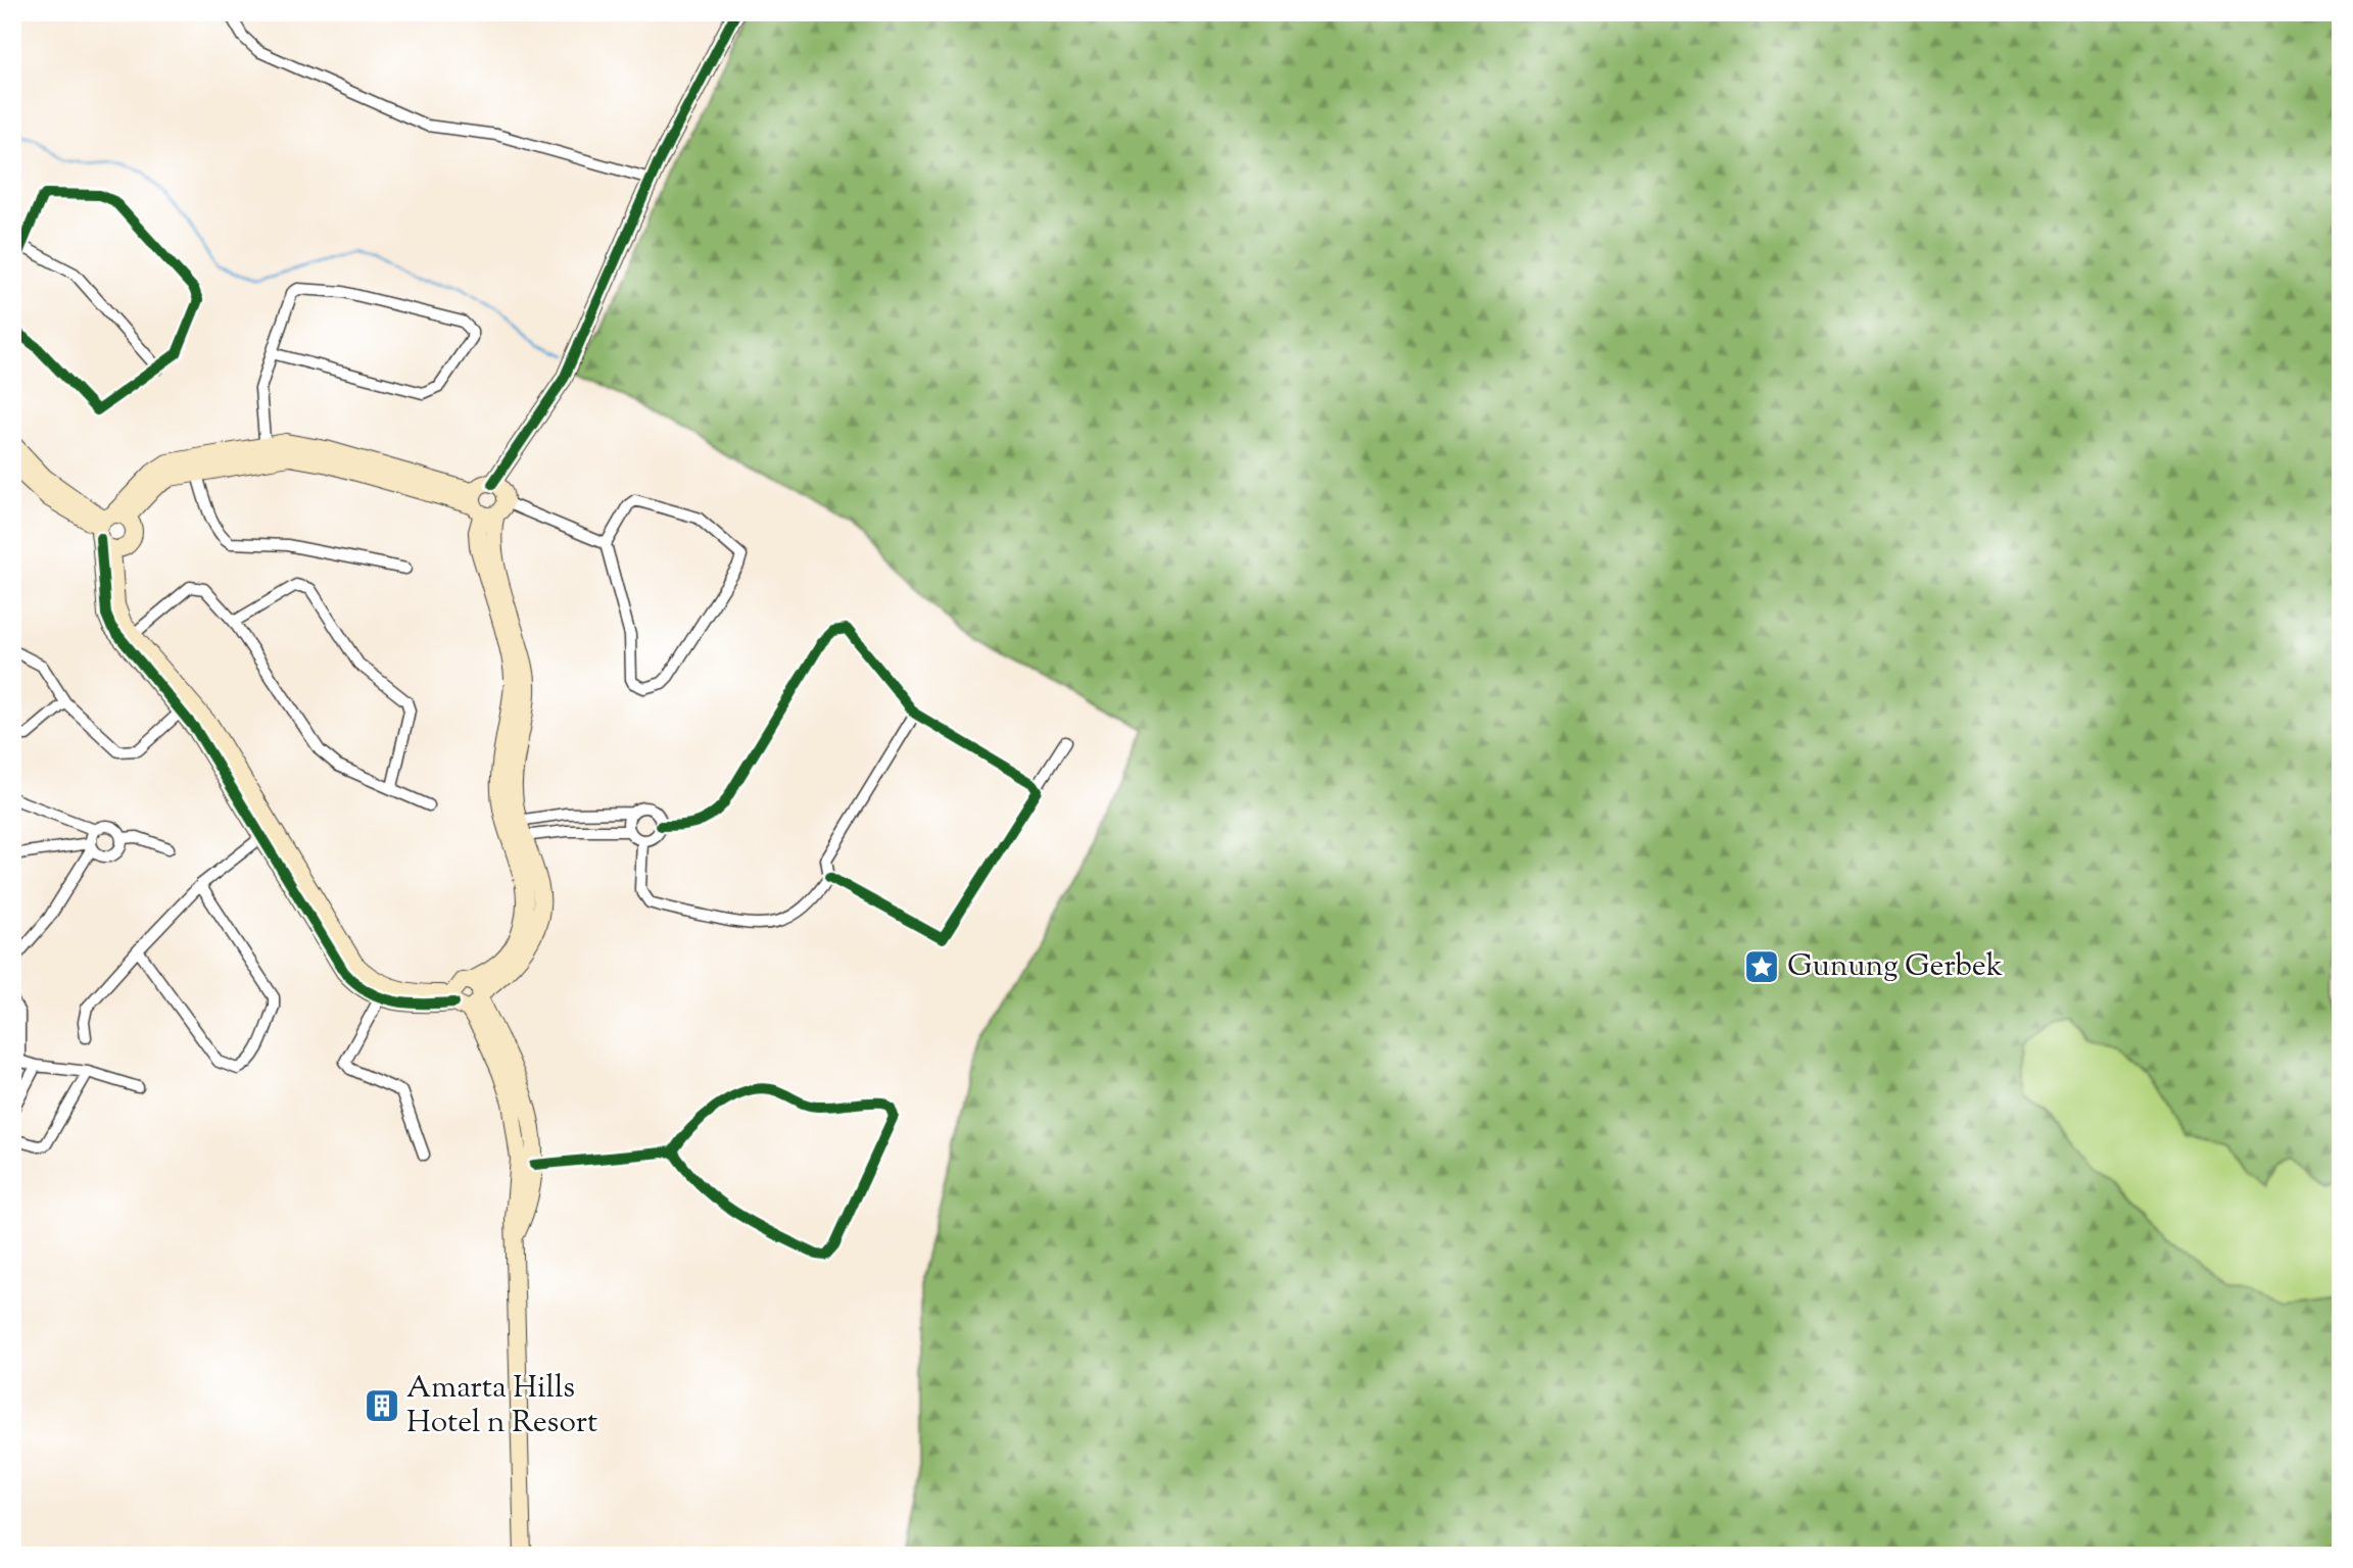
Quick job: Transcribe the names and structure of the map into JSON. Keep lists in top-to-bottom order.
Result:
{
  "places": {
    "place": ["Gunung Gerbek"],
    "building": ["Amarta Hills Hotel n Resort"]
  }
}
